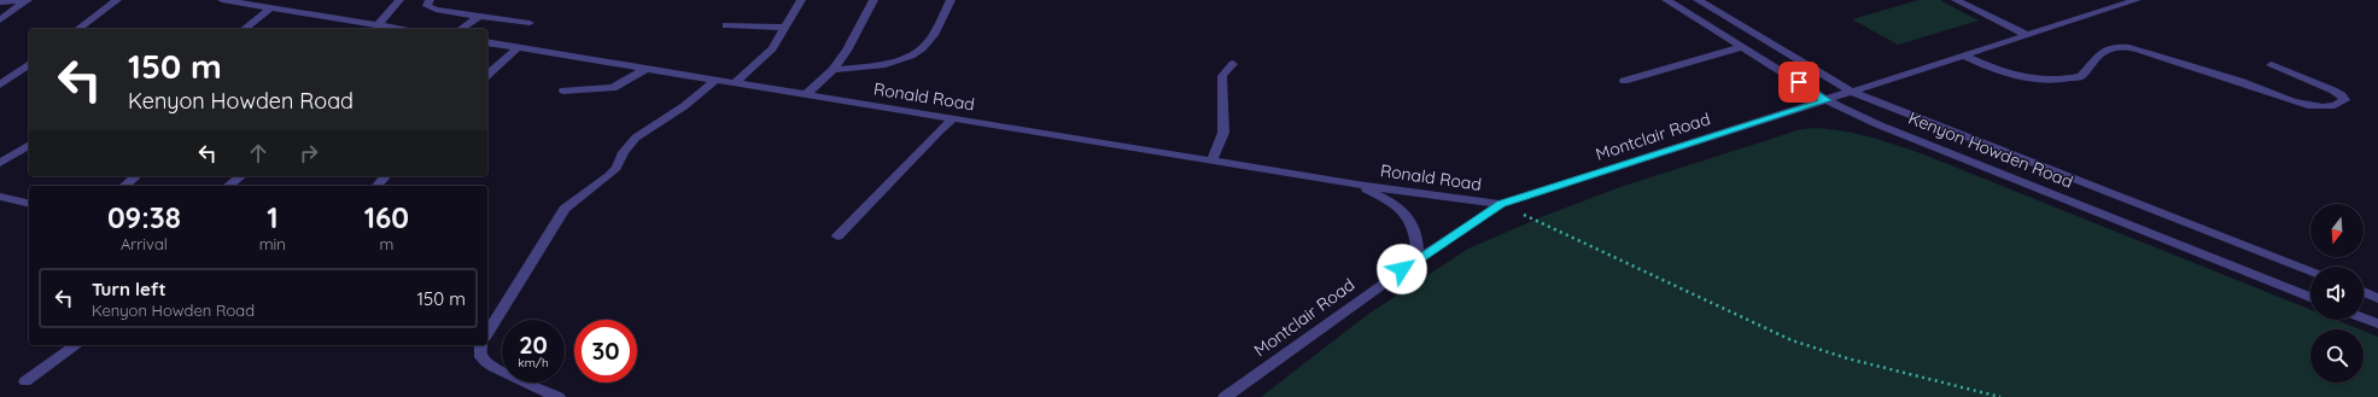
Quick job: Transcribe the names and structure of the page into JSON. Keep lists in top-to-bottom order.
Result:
{
  "streets": {
    "street": ["Ronald Road", "Montclair Road", "Kenyon Howden Road"]
  },
  "crossings": [
    ["Ronald Road", "Montclair Road"],
    ["Montclair Road", "Kenyon Howden Road"]
  ],
  "north": "bottom",
  "page": {
    "turn": ["150 m", "Kenyon Howden Road"],
    "eta": [
      "09:38",
      "Arrival",
      "1",
      "min",
      "160",
      "m"
    ],
    "list": [
      {
        "name": "Turn left",
        "note": "Kenyon Howden Road",
        "value": "150 m"
      }
    ],
    "speed": "20 km/h",
    "limit": "30"
  }
}
